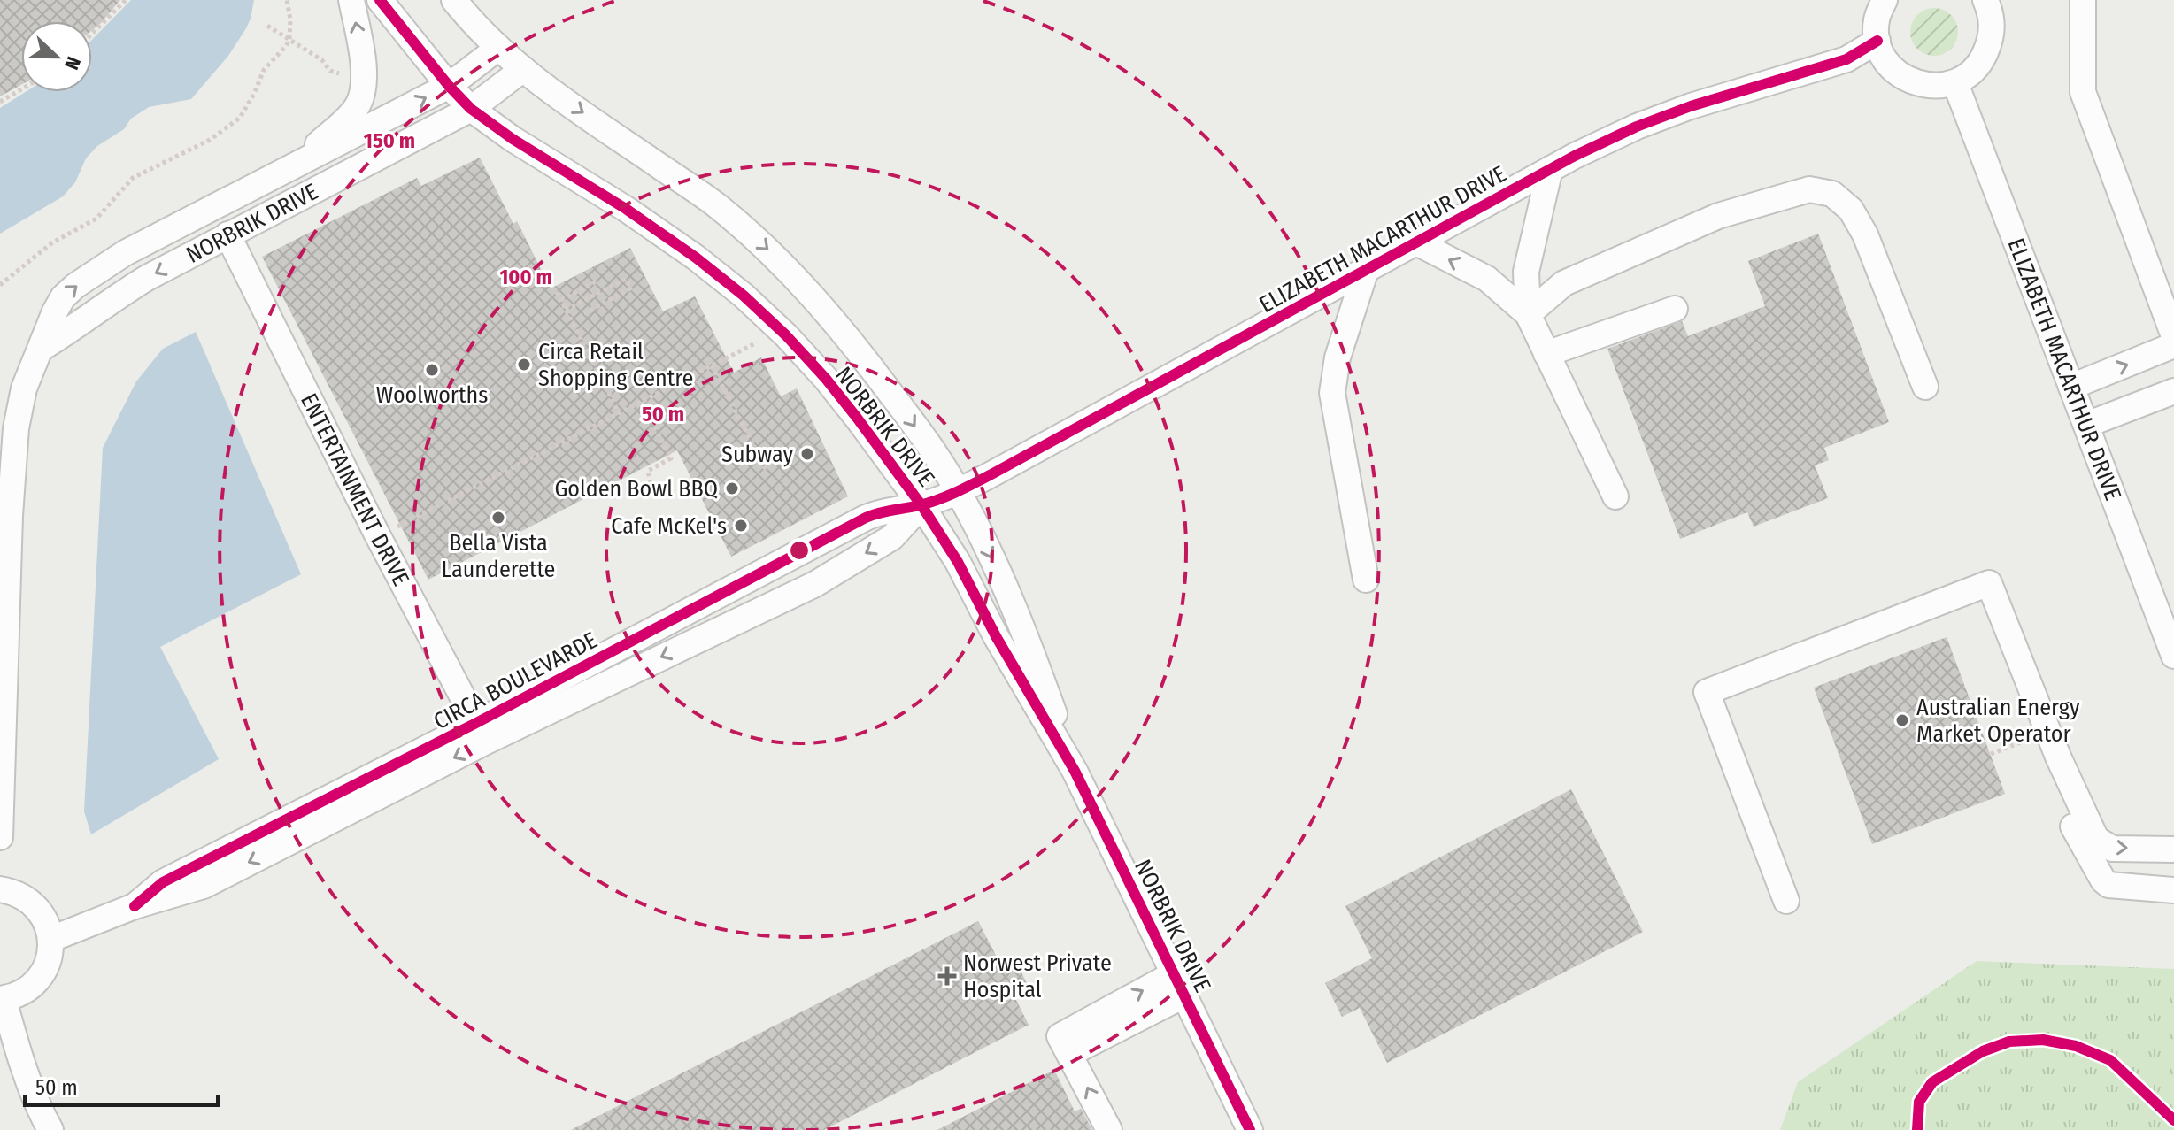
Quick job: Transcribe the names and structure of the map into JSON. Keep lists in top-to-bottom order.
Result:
{
  "streets": {
    "street": [
      "NORBRIK DRIVE",
      "ELIZABETH MACARTHUR DRIVE",
      "ENTERTAINMENT DRIVE",
      "CIRCA BOULEVARDE"
    ]
  },
  "crossings": [
    ["NORBRIK DRIVE", "ELIZABETH MACARTHUR DRIVE"],
    ["NORBRIK DRIVE", "ENTERTAINMENT DRIVE"],
    ["NORBRIK DRIVE", "CIRCA BOULEVARDE"],
    ["ELIZABETH MACARTHUR DRIVE", "CIRCA BOULEVARDE"],
    ["ENTERTAINMENT DRIVE", "CIRCA BOULEVARDE"]
  ],
  "places": {
    "other": [
      "Circa Retail Shopping Centre",
      "Woolworths",
      "Subway",
      "Golden Bowl BBQ",
      "Bella Vista Launderette",
      "Cafe McKel's",
      "Australian Energy Market Operator"
    ],
    "health": ["Norwest Private Hospital"]
  },
  "scale_bar": "50 m",
  "north": "right",
  "rings": ["150 m", "100 m", "50 m"]
}
